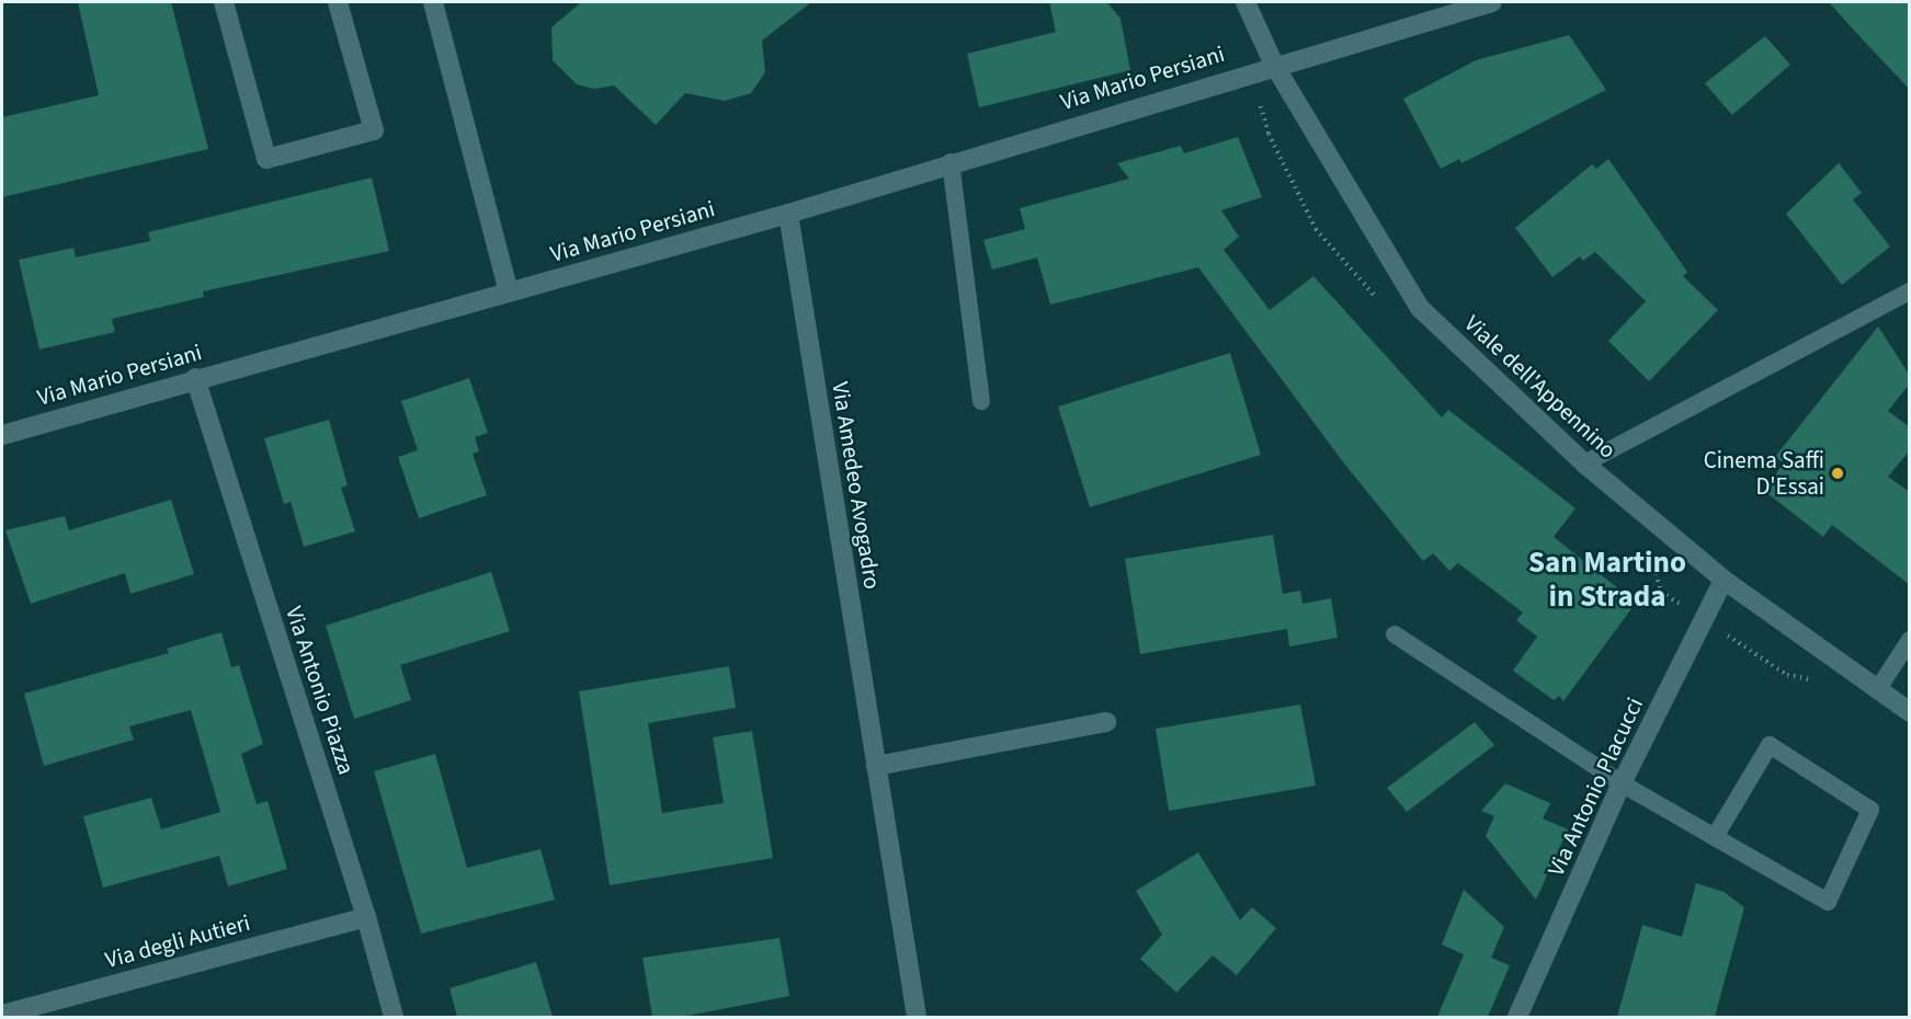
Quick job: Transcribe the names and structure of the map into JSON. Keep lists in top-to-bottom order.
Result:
{
  "streets": {
    "street": [
      "Via Mario Persiani",
      "Viale dell'Appennino",
      "Via Amedeo Avogadro",
      "Via Antonio Piazza",
      "Via Antonio Placucci",
      "Via degli Autieri"
    ]
  },
  "crossings": [
    ["Via Mario Persiani", "Viale dell'Appennino"],
    ["Via Mario Persiani", "Via Amedeo Avogadro"],
    ["Via Mario Persiani", "Via Antonio Piazza"],
    ["Viale dell'Appennino", "Via Antonio Placucci"],
    ["Via Antonio Piazza", "Via degli Autieri"]
  ],
  "districts": ["San Martino in Strada"],
  "places": ["Cinema Saffi D'Essai"]
}
